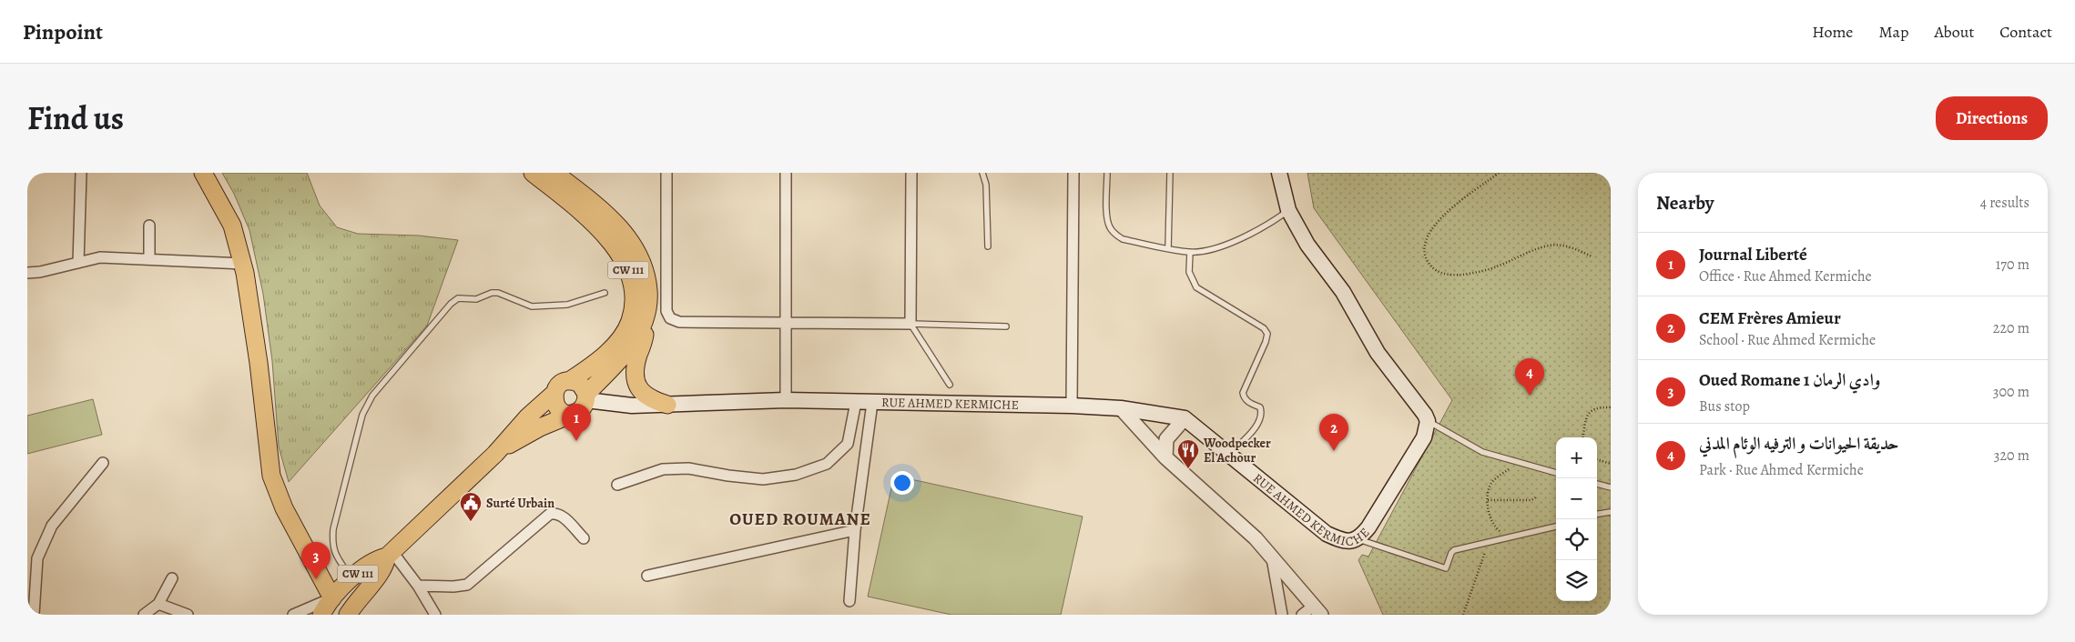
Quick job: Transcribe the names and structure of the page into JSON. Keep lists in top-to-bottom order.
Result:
{
  "streets": {
    "main road": ["CW 111", "RUE AHMED KERMICHE"]
  },
  "crossings": [
    ["CW 111", "RUE AHMED KERMICHE"]
  ],
  "districts": ["OUED ROUMANE"],
  "places": {
    "restaurant": ["Woodpecker El Achour"],
    "public building": ["Surté Urbain"]
  },
  "page": {
    "header": "Pinpoint",
    "nav": [
      "Home",
      "Map",
      "About",
      "Contact"
    ],
    "title": "Find us",
    "buttons": "Directions",
    "heading": ["Nearby", "4 results"],
    "list": [
      {
        "mark": "1",
        "name": "Journal Liberté",
        "note": "Office · Rue Ahmed Kermiche",
        "value": "170 m"
      },
      {
        "mark": "2",
        "name": "CEM Frères Amieur",
        "note": "School · Rue Ahmed Kermiche",
        "value": "220 m"
      },
      {
        "mark": "3",
        "name": "Oued Romane 1 وادي الرمان",
        "note": "Bus stop",
        "value": "300 m"
      },
      {
        "mark": "4",
        "name": "حديقة الحيوانات و الترفيه الوئام المدني",
        "note": "Park · Rue Ahmed Kermiche",
        "value": "320 m"
      }
    ],
    "pins": [
      "4",
      "1",
      "2",
      "3"
    ],
    "map_buttons": ["+", "−"]
  }
}
